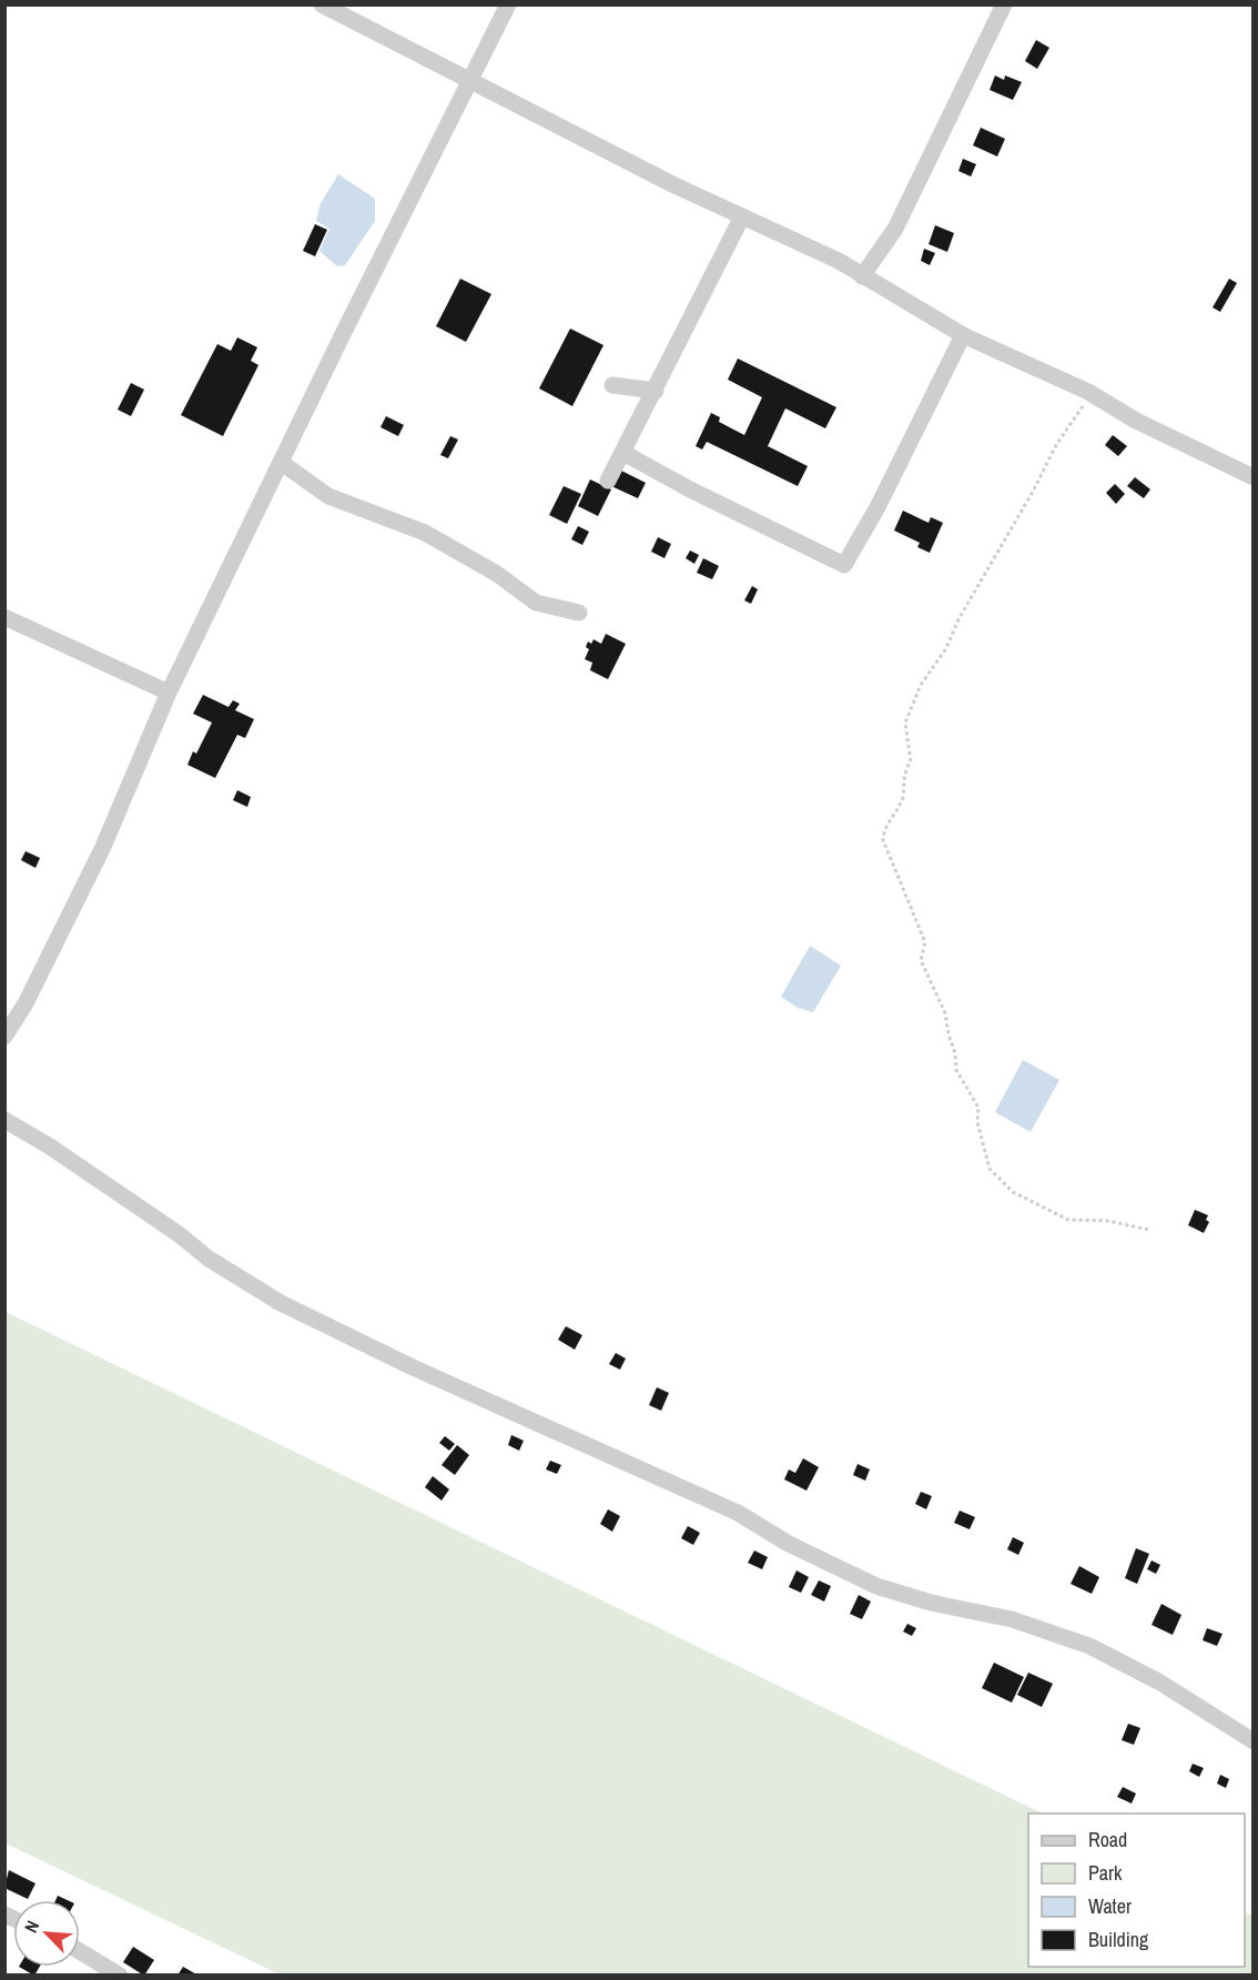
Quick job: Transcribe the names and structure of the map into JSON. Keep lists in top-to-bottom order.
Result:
{
  "legend": [
    "Road",
    "Park",
    "Water",
    "Building"
  ],
  "north": "top left"
}
